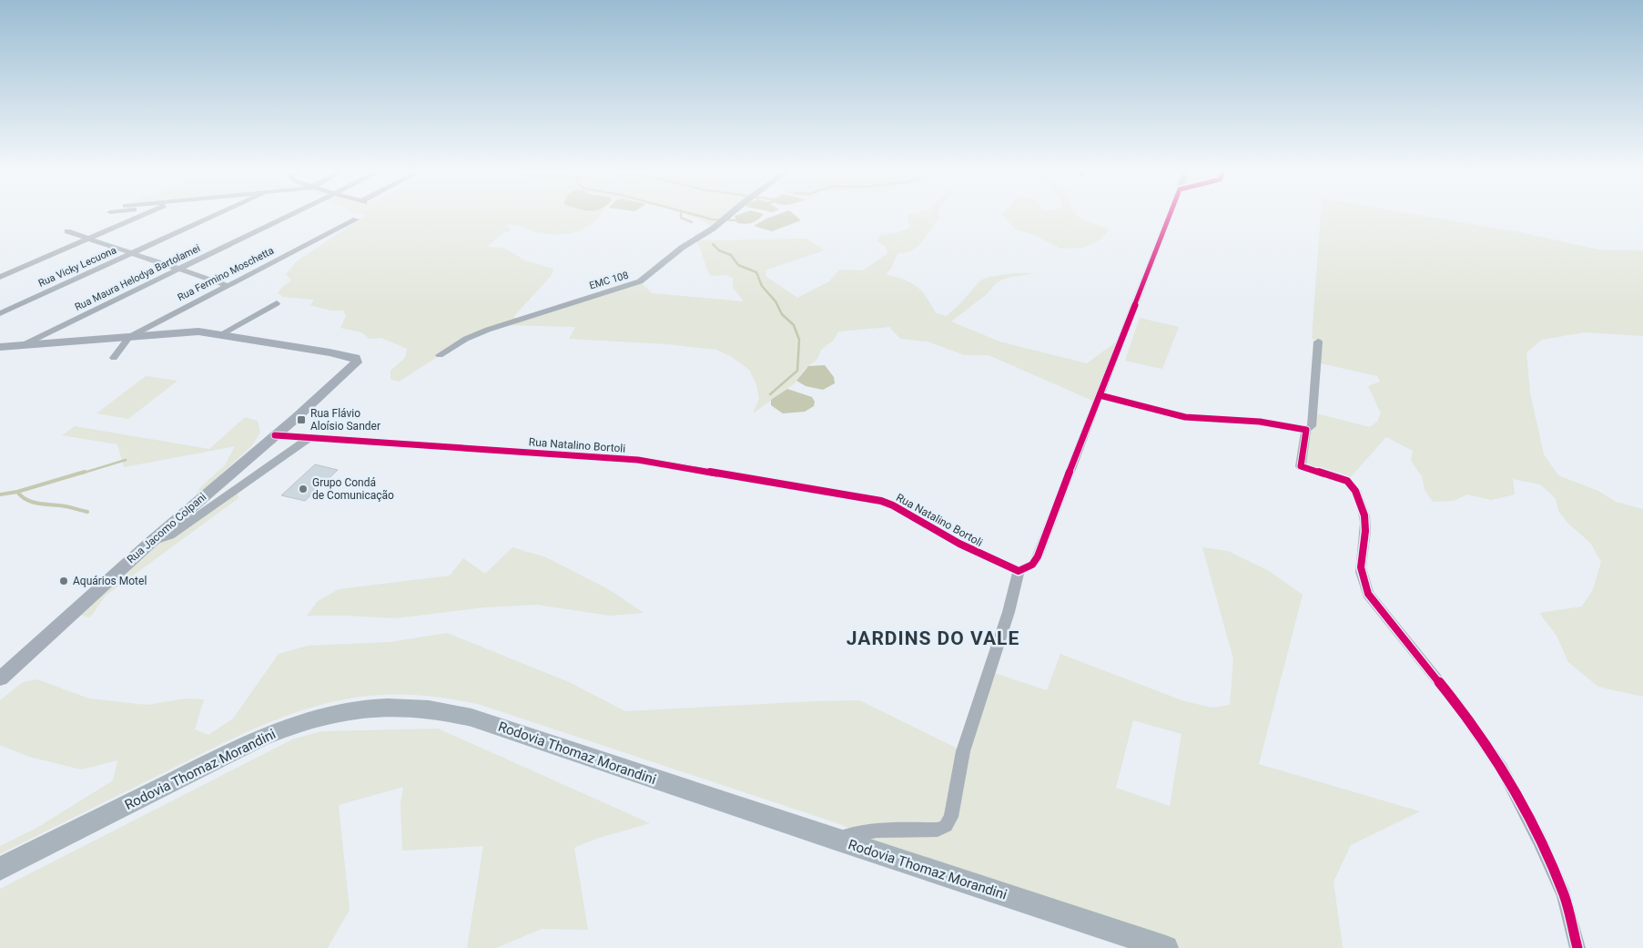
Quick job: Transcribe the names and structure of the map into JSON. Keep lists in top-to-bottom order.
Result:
{
  "streets": {
    "main road": ["Rodovia Thomaz Morandini"],
    "street": [
      "Rua Vicky Lecuona",
      "Rua Fermino Moschetta",
      "Rua Maura Helodya Bartolamei",
      "EMC 108",
      "Rua Natalino Bortoli",
      "Rua Jacomo Colpani"
    ]
  },
  "crossings": [
    ["Rua Natalino Bortoli", "Rua Jacomo Colpani"]
  ],
  "districts": ["JARDINS DO VALE"],
  "places": {
    "transit": ["Rua Flávio Aloísio Sander"],
    "other": ["Grupo Condá de Comunicação", "Aquários Motel"]
  }
}
